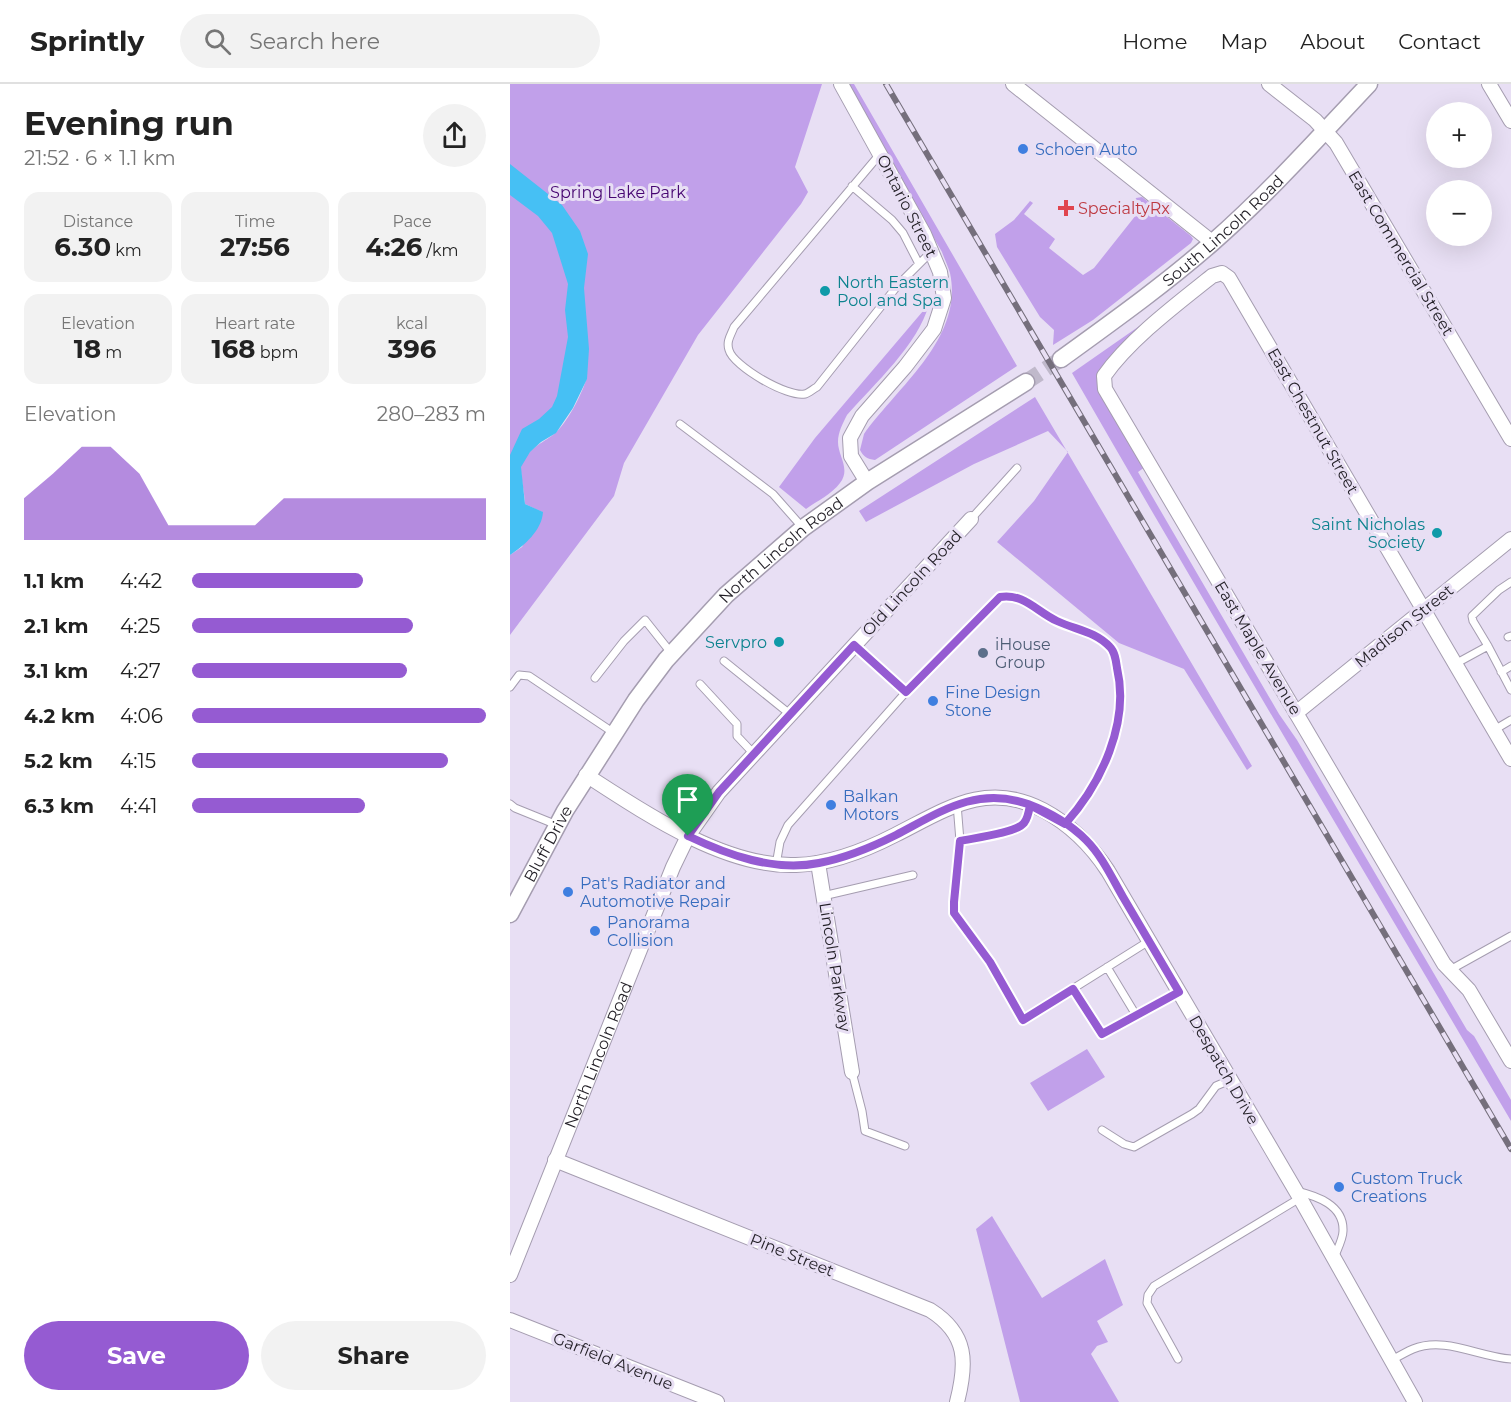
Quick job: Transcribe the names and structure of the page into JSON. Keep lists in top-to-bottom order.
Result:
{
  "streets": {
    "street": [
      "Ontario Street",
      "South Lincoln Road",
      "East Commercial Street",
      "East Chestnut Street",
      "North Lincoln Road",
      "Old Lincoln Road",
      "Madison Street",
      "East Maple Avenue",
      "Bluff Drive",
      "Lincoln Parkway",
      "Despatch Drive",
      "Pine Street",
      "Garfield Avenue"
    ]
  },
  "crossings": [
    ["Ontario Street", "North Lincoln Road"],
    ["South Lincoln Road", "East Commercial Street"],
    ["East Chestnut Street", "Madison Street"],
    ["East Chestnut Street", "East Maple Avenue"],
    ["North Lincoln Road", "Old Lincoln Road"],
    ["North Lincoln Road", "Bluff Drive"],
    ["North Lincoln Road", "Despatch Drive"],
    ["North Lincoln Road", "Pine Street"],
    ["Old Lincoln Road", "Despatch Drive"],
    ["Madison Street", "East Maple Avenue"],
    ["Bluff Drive", "Despatch Drive"],
    ["Lincoln Parkway", "Despatch Drive"]
  ],
  "parks": ["Spring Lake Park"],
  "places": {
    "other": [
      "Schoen Auto",
      "North Eastern Pool and Spa",
      "Saint Nicholas Society",
      "Servpro",
      "iHouse Group",
      "Fine Design Stone",
      "Balkan Motors",
      "Pat's Radiator and Automotive Repair",
      "Panorama Collision",
      "Custom Truck Creations"
    ],
    "health": ["SpecialtyRx"]
  },
  "page": {
    "header": "Sprintly",
    "search": "Search here",
    "nav": [
      "Home",
      "Map",
      "About",
      "Contact"
    ],
    "heading": ["Evening run", "21:52 · 6 × 1.1 km"],
    "map_buttons": ["+", "−"],
    "stats": [
      ["Distance", "6.30 km"],
      ["Time", "27:56"],
      ["Pace", "4:26 /km"],
      ["Elevation", "18 m"],
      ["Heart rate", "168 bpm"],
      ["kcal", "396"]
    ],
    "chart": ["Elevation", "280–283 m"],
    "list": [
      {
        "name": "1.1 km",
        "note": "4:42"
      },
      {
        "name": "2.1 km",
        "note": "4:25"
      },
      {
        "name": "3.1 km",
        "note": "4:27"
      },
      {
        "name": "4.2 km",
        "note": "4:06"
      },
      {
        "name": "5.2 km",
        "note": "4:15"
      },
      {
        "name": "6.3 km",
        "note": "4:41"
      }
    ],
    "buttons": ["Save", "Share"]
  }
}
